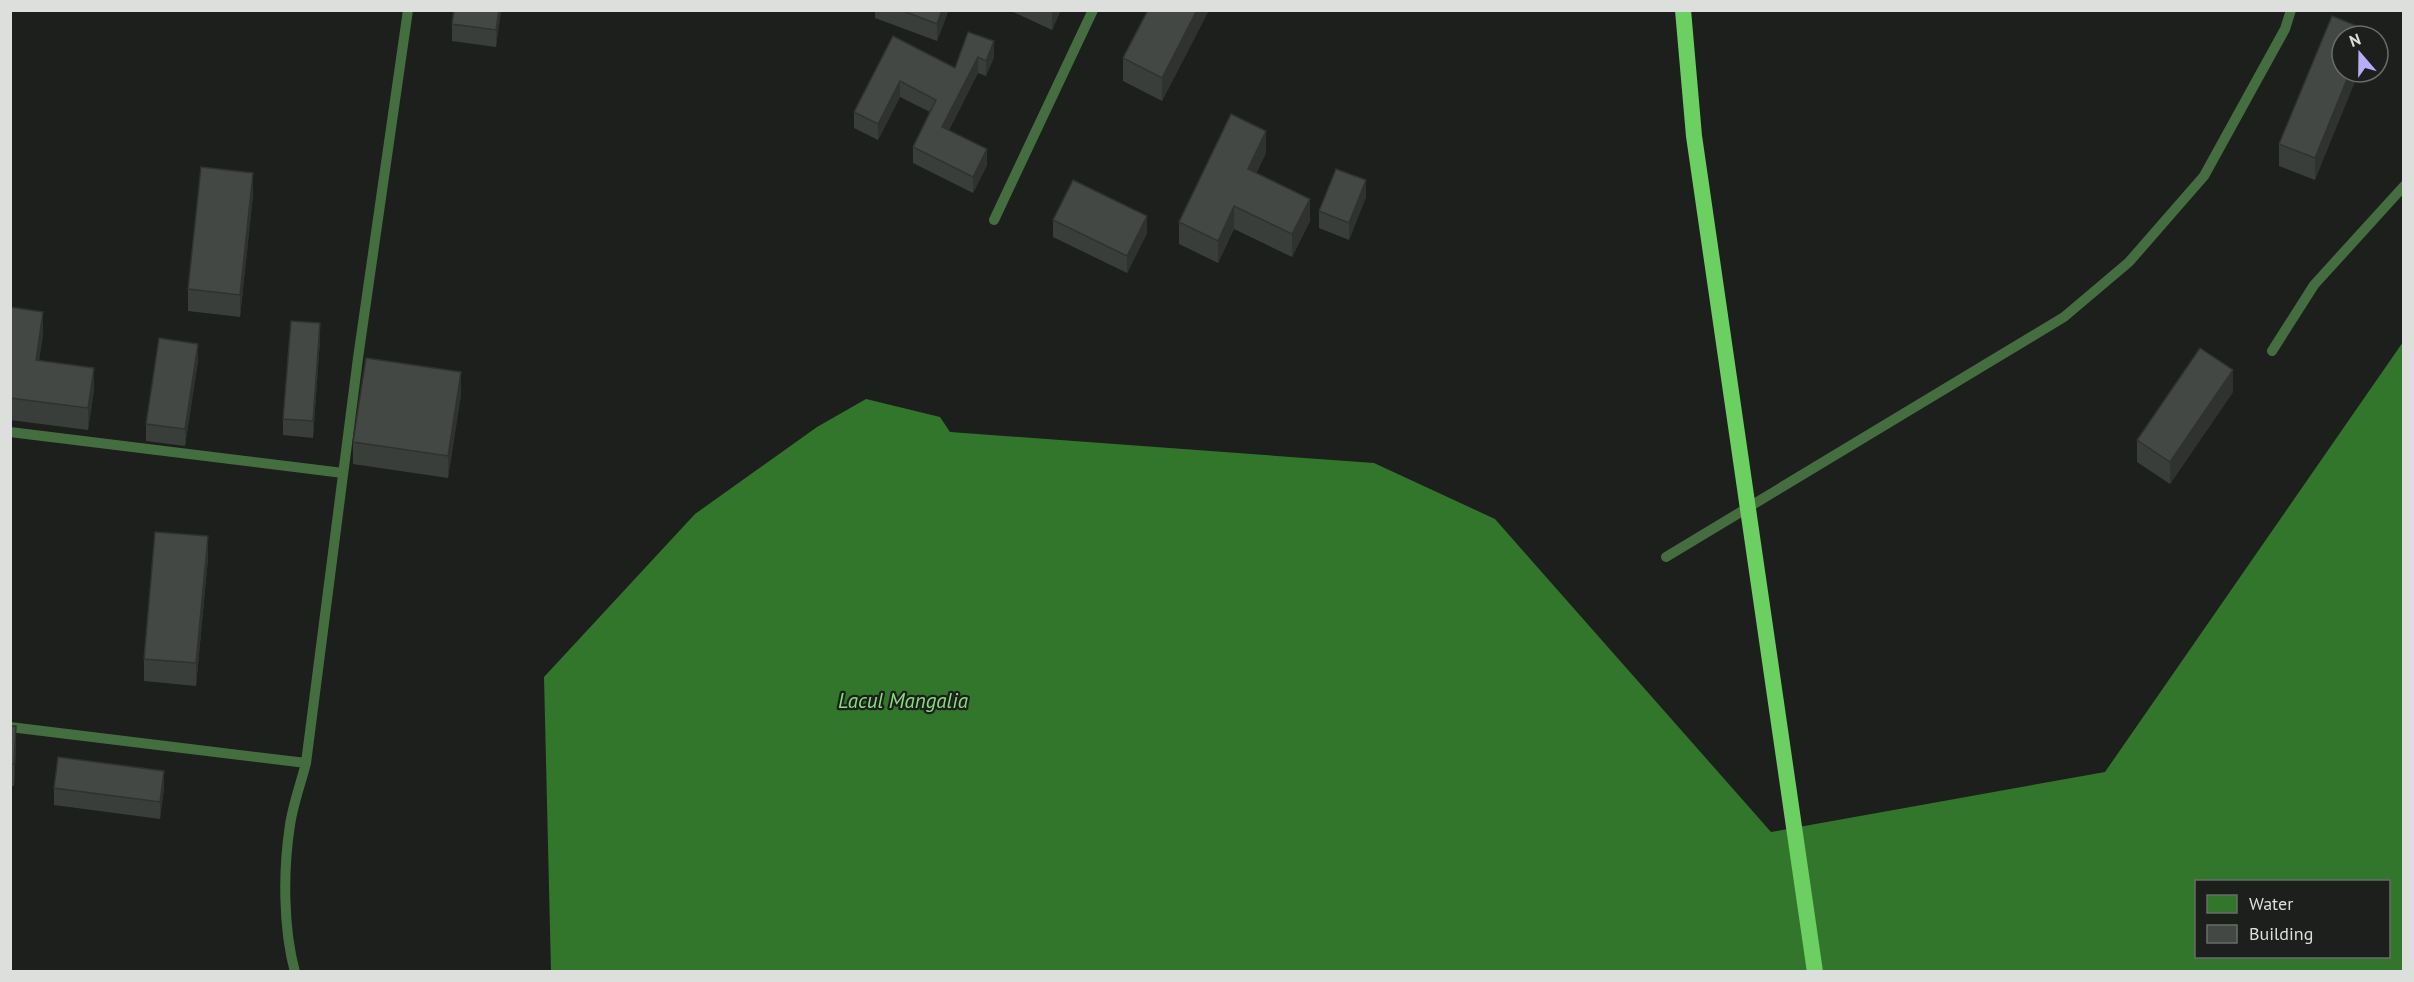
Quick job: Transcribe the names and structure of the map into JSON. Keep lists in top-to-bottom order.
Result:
{
  "water": ["Lacul Mangalia"],
  "legend": ["Water", "Building"],
  "north": "top"
}
